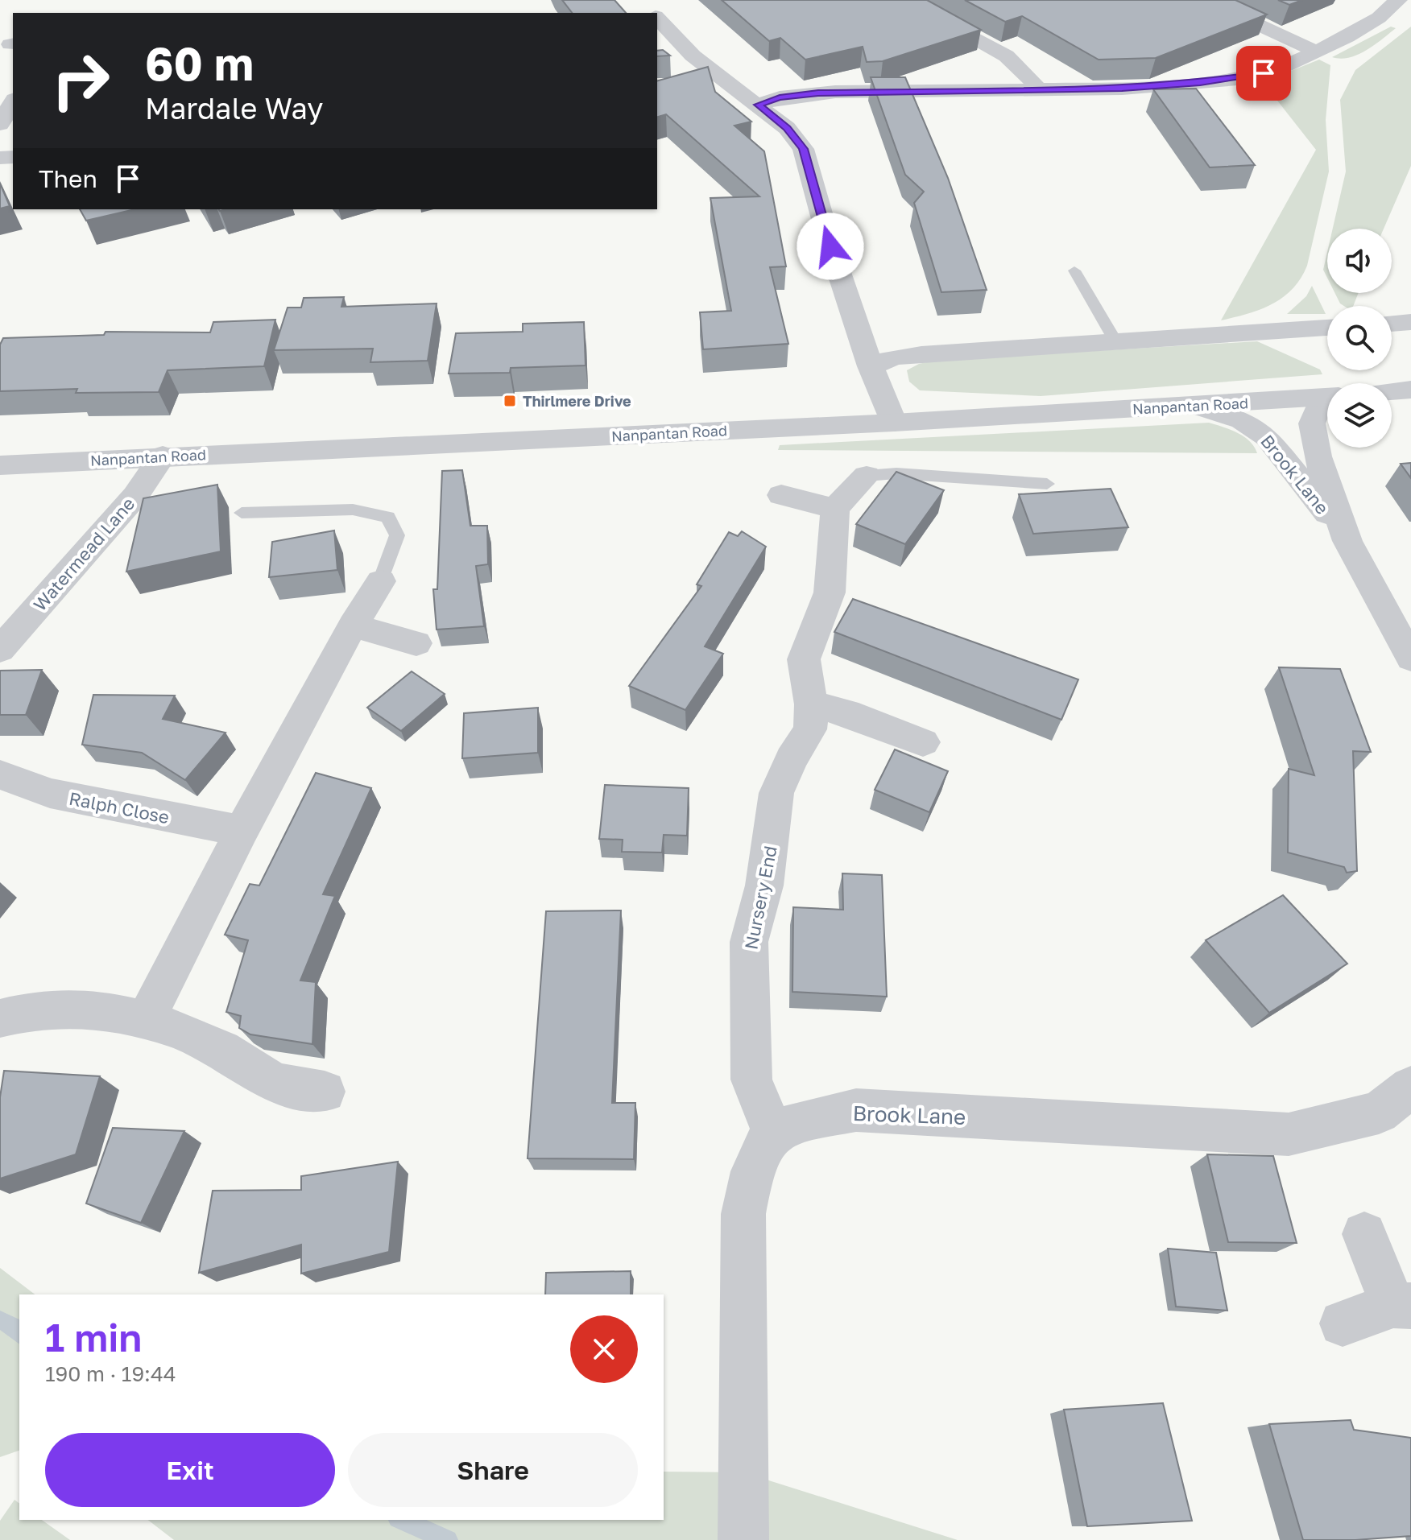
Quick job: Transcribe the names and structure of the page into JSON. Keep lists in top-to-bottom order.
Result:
{
  "streets": {
    "street": [
      "Nanpantan Road",
      "Brook Lane",
      "Watermead Lane",
      "Ralph Close",
      "Nursery End"
    ]
  },
  "crossings": [
    ["Nanpantan Road", "Brook Lane"],
    ["Nanpantan Road", "Watermead Lane"],
    ["Brook Lane", "Nursery End"]
  ],
  "places": {
    "transit": ["Thirlmere Drive"]
  },
  "page": {
    "turn": ["60 m", "Mardale Way"],
    "then": "Then",
    "heading": ["1 min", "190 m · 19:44"],
    "buttons": ["Exit", "Share"]
  }
}
